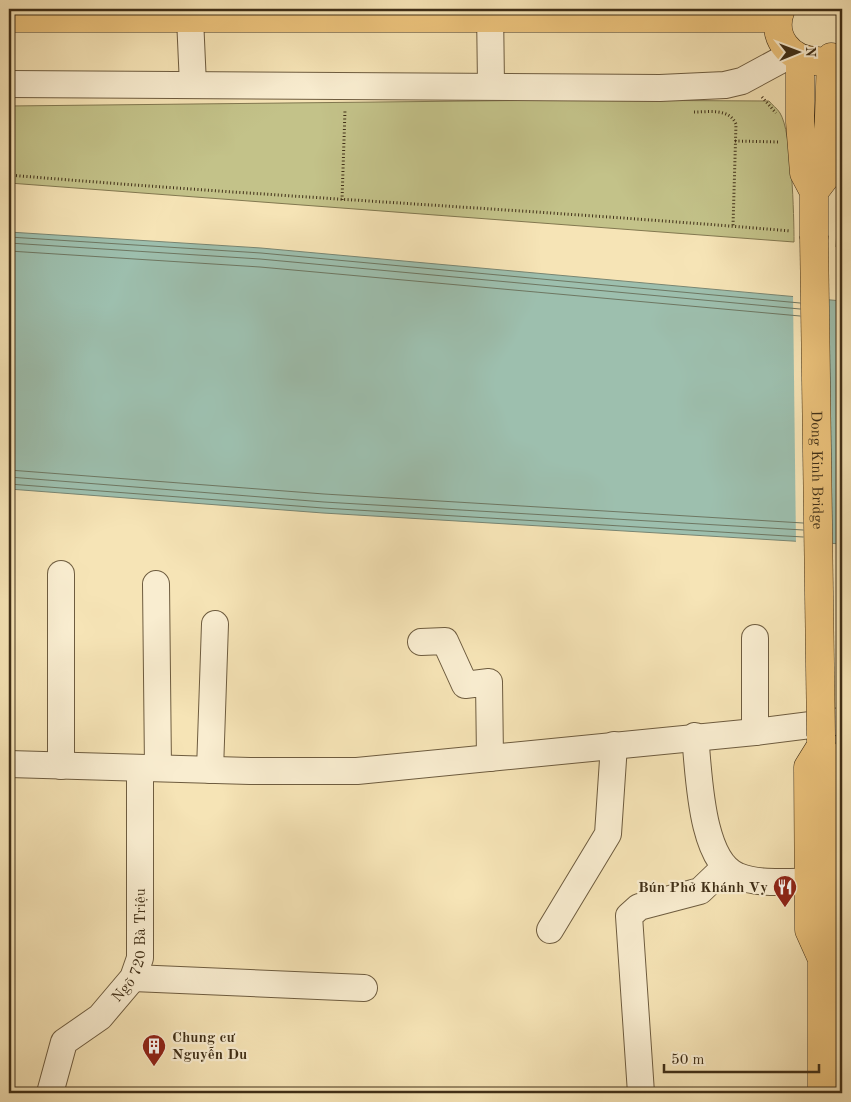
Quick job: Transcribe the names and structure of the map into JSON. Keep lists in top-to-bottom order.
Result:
{
  "streets": {
    "main road": ["Dong Kinh Bridge"],
    "street": ["Ngõ 720 Bà Triệu"]
  },
  "places": {
    "restaurant": ["Bún Phở Khánh Vy"],
    "building": ["Chung cư Nguyễn Du"]
  },
  "scale_bar": "50 m",
  "north": "right"
}
